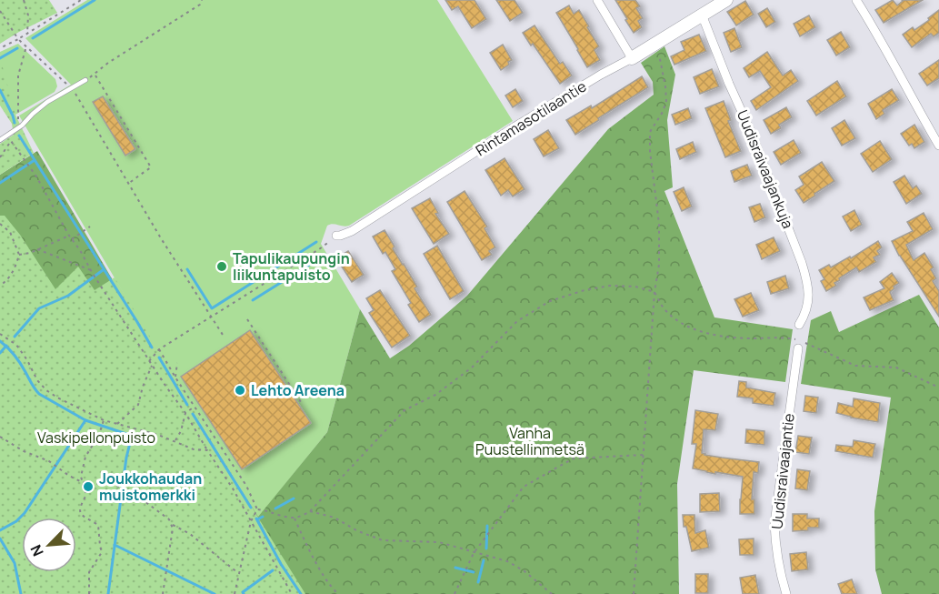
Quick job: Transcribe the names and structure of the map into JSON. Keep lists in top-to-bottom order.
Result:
{
  "streets": {
    "street": ["Rintamasotilaantie", "Uudisraivaajankuja", "Uudisraivaajantie"]
  },
  "crossings": [
    ["Rintamasotilaantie", "Uudisraivaajankuja"]
  ],
  "parks": ["Vanha Puustellinmetsä", "Vaskipellonpuisto"],
  "places": ["Tapulikaupungin liikuntapuisto", "Lehto Areena", "Joukkohaudan muistomerkki"],
  "north": "bottom left"
}
